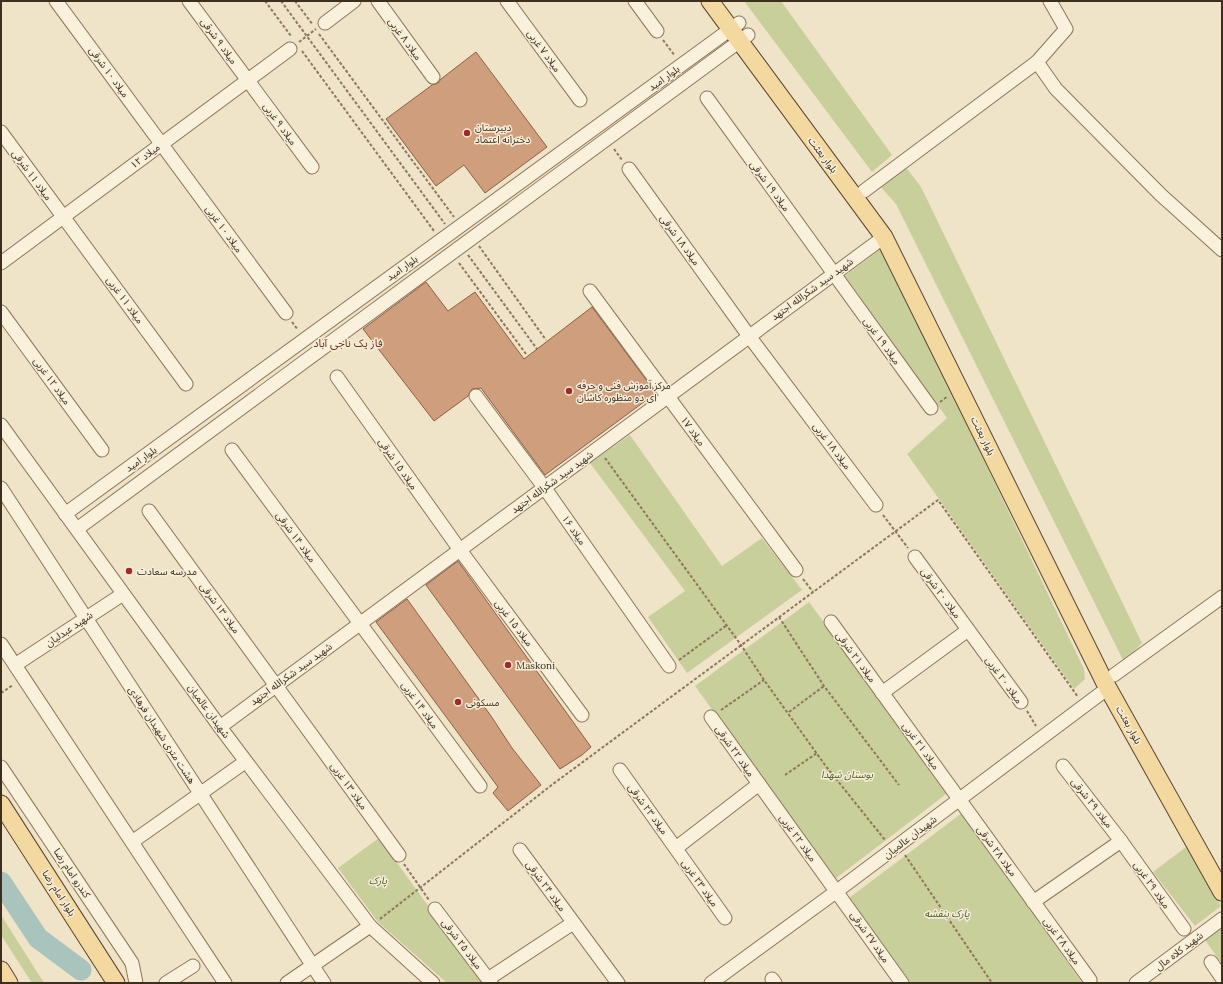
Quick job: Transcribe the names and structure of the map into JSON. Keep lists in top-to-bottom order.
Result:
{
  "streets": {
    "main road": ["بلوار بعثت", "بلوار امام رضا"],
    "street": [
      "میلاد ۸ غربی",
      "میلاد ۹ شرقی",
      "میلاد ۷ غربی",
      "میلاد ۱۰ شرقی",
      "بلوار امید",
      "میلاد ۹ غربی",
      "میلاد ۱۲",
      "میلاد ۱۱ شرقی",
      "میلاد ۱۹ شرقی",
      "میلاد ۱۰ غربی",
      "میلاد ۱۸ شرقی",
      "شهید سید شکرالله اجتهد",
      "میلاد ۱۱ غربی",
      "میلاد ۱۹ غربی",
      "میلاد ۱۲ غربی",
      "میلاد ۱۷",
      "میلاد ۱۸ غربی",
      "میلاد ۱۵ شرقی",
      "میلاد ۱۶",
      "میلاد ۱۴ شرقی",
      "میلاد ۲۰ شرقی",
      "میلاد ۱۳ شرقی",
      "میلاد ۱۵ غربی",
      "شهید عبدلیان",
      "میلاد ۲۱ شرقی",
      "میلاد ۲۰ غربی",
      "میلاد ۱۴ غربی",
      "شهیدان عالمیان",
      "هشت متری شهیدان فرهادی",
      "میلاد ۲۱ غربی",
      "میلاد ۲۲ شرقی",
      "میلاد ۱۳ غربی",
      "میلاد ۲۹ شرقی",
      "میلاد ۲۳ شرقی",
      "میلاد ۲۲ غربی",
      "میلاد ۲۸ شرقی",
      "کندرو امام رضا",
      "میلاد ۲۳ غربی",
      "میلاد ۲۹ غربی",
      "میلاد ۲۴ شرقی",
      "میلاد ۲۷ شرقی",
      "میلاد ۲۸ غربی",
      "میلاد ۲۵ شرقی",
      "شهید کلاه مال"
    ]
  },
  "crossings": [
    ["میلاد ۹ شرقی", "میلاد ۹ غربی"],
    ["میلاد ۹ شرقی", "میلاد ۱۲"],
    ["میلاد ۱۰ شرقی", "میلاد ۱۲"],
    ["میلاد ۱۰ شرقی", "میلاد ۱۰ غربی"],
    ["بلوار امید", "بلوار بعثت"],
    ["بلوار امید", "شهیدان عالمیان"],
    ["میلاد ۹ غربی", "میلاد ۱۲"],
    ["بلوار بعثت", "شهید سید شکرالله اجتهد"],
    ["بلوار بعثت", "شهیدان عالمیان"],
    ["میلاد ۱۲", "میلاد ۱۱ شرقی"],
    ["میلاد ۱۲", "میلاد ۱۰ غربی"],
    ["میلاد ۱۲", "میلاد ۱۱ غربی"],
    ["میلاد ۱۱ شرقی", "میلاد ۱۱ غربی"],
    ["میلاد ۱۹ شرقی", "شهید سید شکرالله اجتهد"],
    ["میلاد ۱۹ شرقی", "میلاد ۱۹ غربی"],
    ["میلاد ۱۸ شرقی", "شهید سید شکرالله اجتهد"],
    ["میلاد ۱۸ شرقی", "میلاد ۱۸ غربی"],
    ["شهید سید شکرالله اجتهد", "میلاد ۱۹ غربی"],
    ["شهید سید شکرالله اجتهد", "میلاد ۱۷"],
    ["شهید سید شکرالله اجتهد", "میلاد ۱۸ غربی"],
    ["شهید سید شکرالله اجتهد", "میلاد ۱۵ شرقی"],
    ["شهید سید شکرالله اجتهد", "میلاد ۱۶"],
    ["شهید سید شکرالله اجتهد", "میلاد ۱۴ شرقی"],
    ["شهید سید شکرالله اجتهد", "میلاد ۱۳ شرقی"],
    ["شهید سید شکرالله اجتهد", "میلاد ۱۵ غربی"],
    ["شهید سید شکرالله اجتهد", "میلاد ۱۴ غربی"],
    ["شهید سید شکرالله اجتهد", "شهیدان عالمیان"],
    ["شهید سید شکرالله اجتهد", "میلاد ۱۳ غربی"],
    ["میلاد ۱۵ شرقی", "میلاد ۱۵ غربی"],
    ["میلاد ۱۴ شرقی", "میلاد ۱۴ غربی"],
    ["میلاد ۲۰ شرقی", "میلاد ۲۰ غربی"],
    ["میلاد ۱۳ شرقی", "میلاد ۱۳ غربی"],
    ["شهید عبدلیان", "شهیدان عالمیان"],
    ["شهید عبدلیان", "هشت متری شهیدان فرهادی"],
    ["میلاد ۲۱ شرقی", "میلاد ۲۱ غربی"],
    ["شهیدان عالمیان", "میلاد ۲۱ غربی"],
    ["شهیدان عالمیان", "میلاد ۲۲ غربی"],
    ["شهیدان عالمیان", "میلاد ۲۸ شرقی"],
    ["شهیدان عالمیان", "میلاد ۲۷ شرقی"],
    ["میلاد ۲۱ غربی", "میلاد ۲۸ شرقی"],
    ["میلاد ۲۲ شرقی", "میلاد ۲۲ غربی"],
    ["میلاد ۲۹ شرقی", "میلاد ۲۹ غربی"],
    ["میلاد ۲۳ شرقی", "میلاد ۲۳ غربی"],
    ["میلاد ۲۲ غربی", "میلاد ۲۷ شرقی"],
    ["میلاد ۲۸ شرقی", "میلاد ۲۸ غربی"]
  ],
  "districts": ["فاز یک ناجی آباد"],
  "parks": ["بوستان شهدا", "پارک", "پارک بنفشه"],
  "places": [
    "دبیرستان دخترانه اعتماد",
    "مرکز آموزش فنی و حرفه ای دو منظوره کاشان",
    "مدرسه سعادت",
    "Maskoni",
    "مسکونی"
  ]
}
